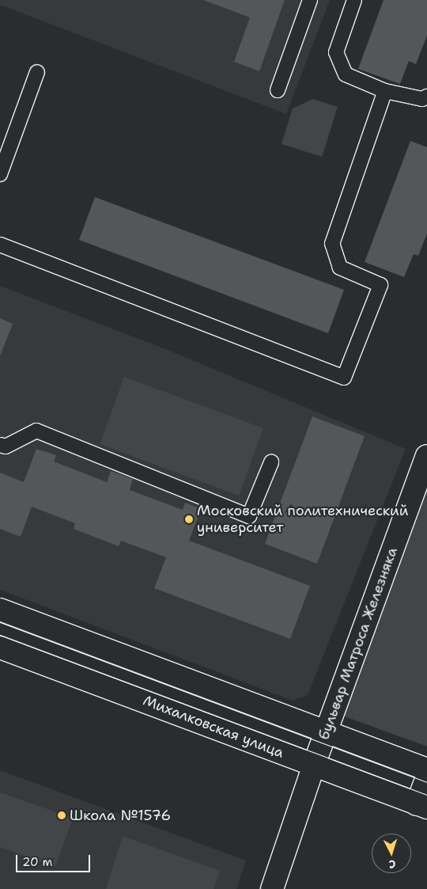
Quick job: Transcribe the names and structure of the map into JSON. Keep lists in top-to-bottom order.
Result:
{
  "streets": {
    "main road": ["бульвар Матроса Железняка", "Михалковская улица"]
  },
  "crossings": [
    ["бульвар Матроса Железняка", "Михалковская улица"]
  ],
  "places": ["Московский политехнический университет", "Школа №1576"],
  "scale_bar": "20 m",
  "north": "bottom"
}
